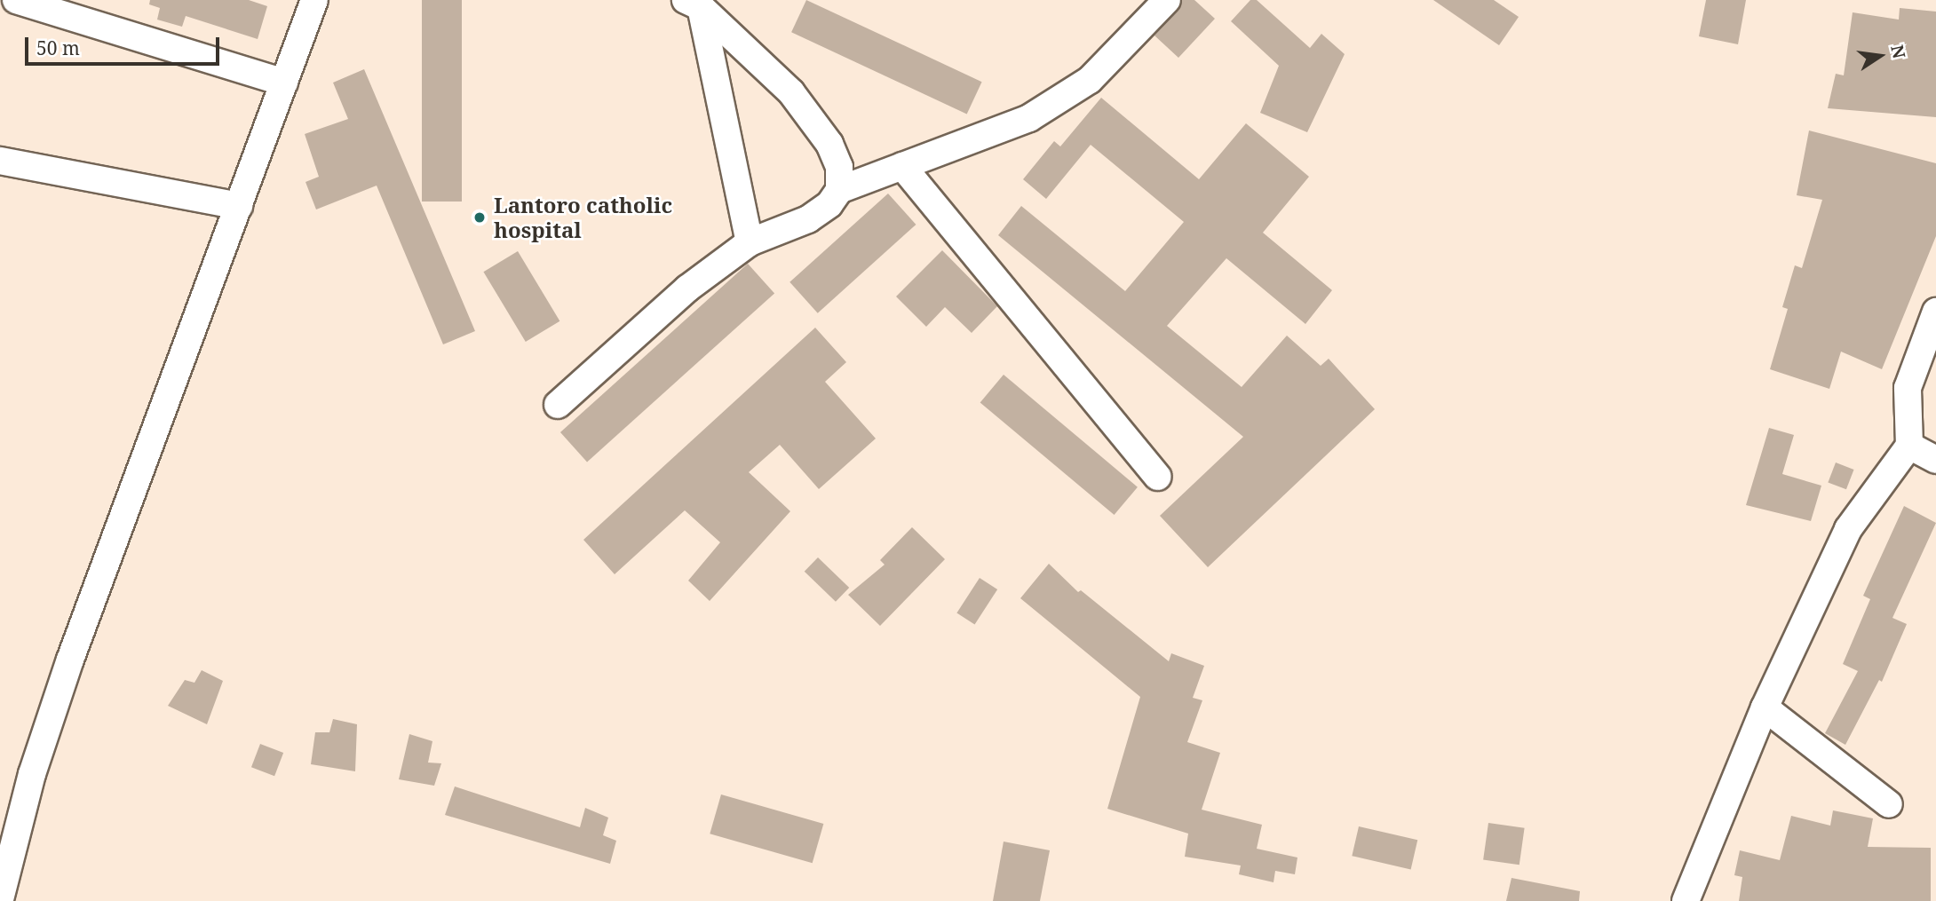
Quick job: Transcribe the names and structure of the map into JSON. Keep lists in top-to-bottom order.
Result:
{
  "places": ["Lantoro catholic hospital"],
  "scale_bar": "50 m",
  "north": "right"
}
